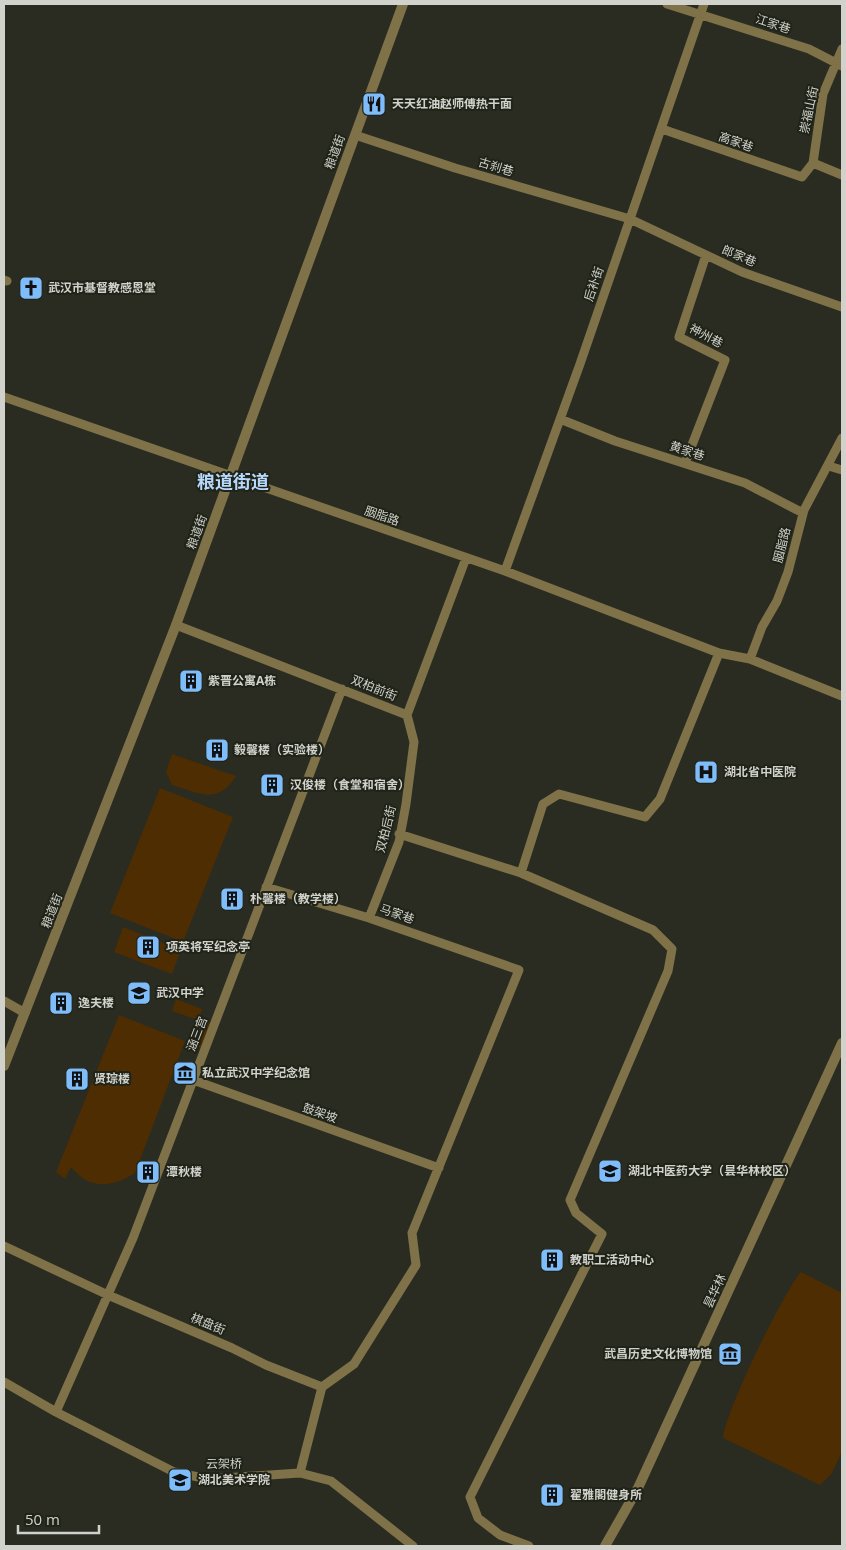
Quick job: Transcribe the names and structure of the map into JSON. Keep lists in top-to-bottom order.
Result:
{
  "streets": {
    "street": [
      "江家巷",
      "崇福山街",
      "高家巷",
      "粮道街",
      "古刹巷",
      "郎家巷",
      "后补街",
      "神州巷",
      "黄家巷",
      "胭脂路",
      "双柏前街",
      "双柏后街",
      "马家巷",
      "涵三宫",
      "鼓架坡",
      "昙华林",
      "棋盘街",
      "云架桥"
    ]
  },
  "crossings": [
    ["江家巷", "崇福山街"],
    ["江家巷", "后补街"],
    ["崇福山街", "高家巷"],
    ["高家巷", "后补街"],
    ["粮道街", "古刹巷"],
    ["粮道街", "胭脂路"],
    ["粮道街", "双柏前街"],
    ["古刹巷", "郎家巷"],
    ["古刹巷", "后补街"],
    ["郎家巷", "后补街"],
    ["郎家巷", "神州巷"],
    ["后补街", "黄家巷"],
    ["后补街", "胭脂路"],
    ["神州巷", "黄家巷"],
    ["黄家巷", "胭脂路"],
    ["胭脂路", "双柏前街"],
    ["双柏前街", "双柏后街"],
    ["双柏前街", "涵三宫"],
    ["双柏后街", "马家巷"],
    ["马家巷", "涵三宫"],
    ["马家巷", "鼓架坡"],
    ["涵三宫", "鼓架坡"],
    ["涵三宫", "棋盘街"],
    ["涵三宫", "云架桥"]
  ],
  "districts": ["粮道街道"],
  "places": {
    "restaurant": ["天天红油赵师傅热干面"],
    "church": ["武汉市基督教感恩堂"],
    "building": [
      "紫晋公寓A栋",
      "毅馨楼（实验楼）",
      "汉俊楼（食堂和宿舍）",
      "朴馨楼（教学楼）",
      "项英将军纪念亭",
      "逸夫楼",
      "贤琮楼",
      "潭秋楼",
      "教职工活动中心",
      "翟雅閣健身所"
    ],
    "hospital": ["湖北省中医院"],
    "school or university": ["武汉中学", "湖北中医药大学（昙华林校区）", "湖北美术学院"],
    "museum": ["私立武汉中学纪念馆", "武昌历史文化博物馆"]
  },
  "scale_bar": "50 m"
}
